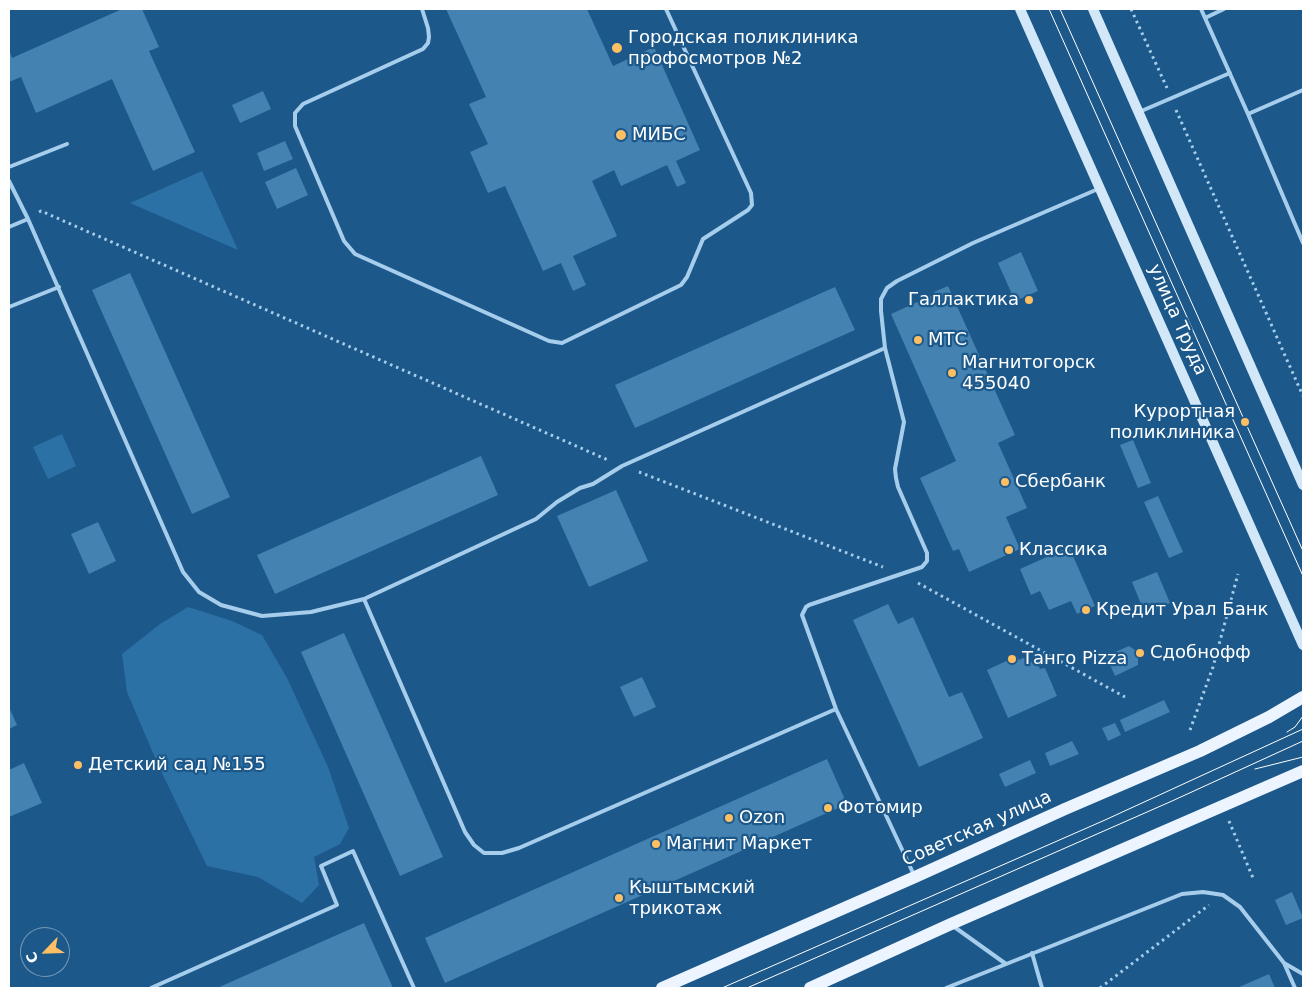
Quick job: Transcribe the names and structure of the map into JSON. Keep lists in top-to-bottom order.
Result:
{
  "streets": {
    "main road": ["улица Труда", "Советская улица"]
  },
  "places": [
    "Городская поликлиника профосмотров №2",
    "МИБС",
    "Галлактика",
    "МТС",
    "Магнитогорск 455040",
    "Курортная поликлиника",
    "Сбербанк",
    "Классика",
    "Кредит Урал Банк",
    "Сдобнофф",
    "Танго Pizza",
    "Детский сад №155",
    "Фотомир",
    "Ozon",
    "Магнит Маркет",
    "Кыштымский трикотаж"
  ],
  "north": "bottom left"
}
